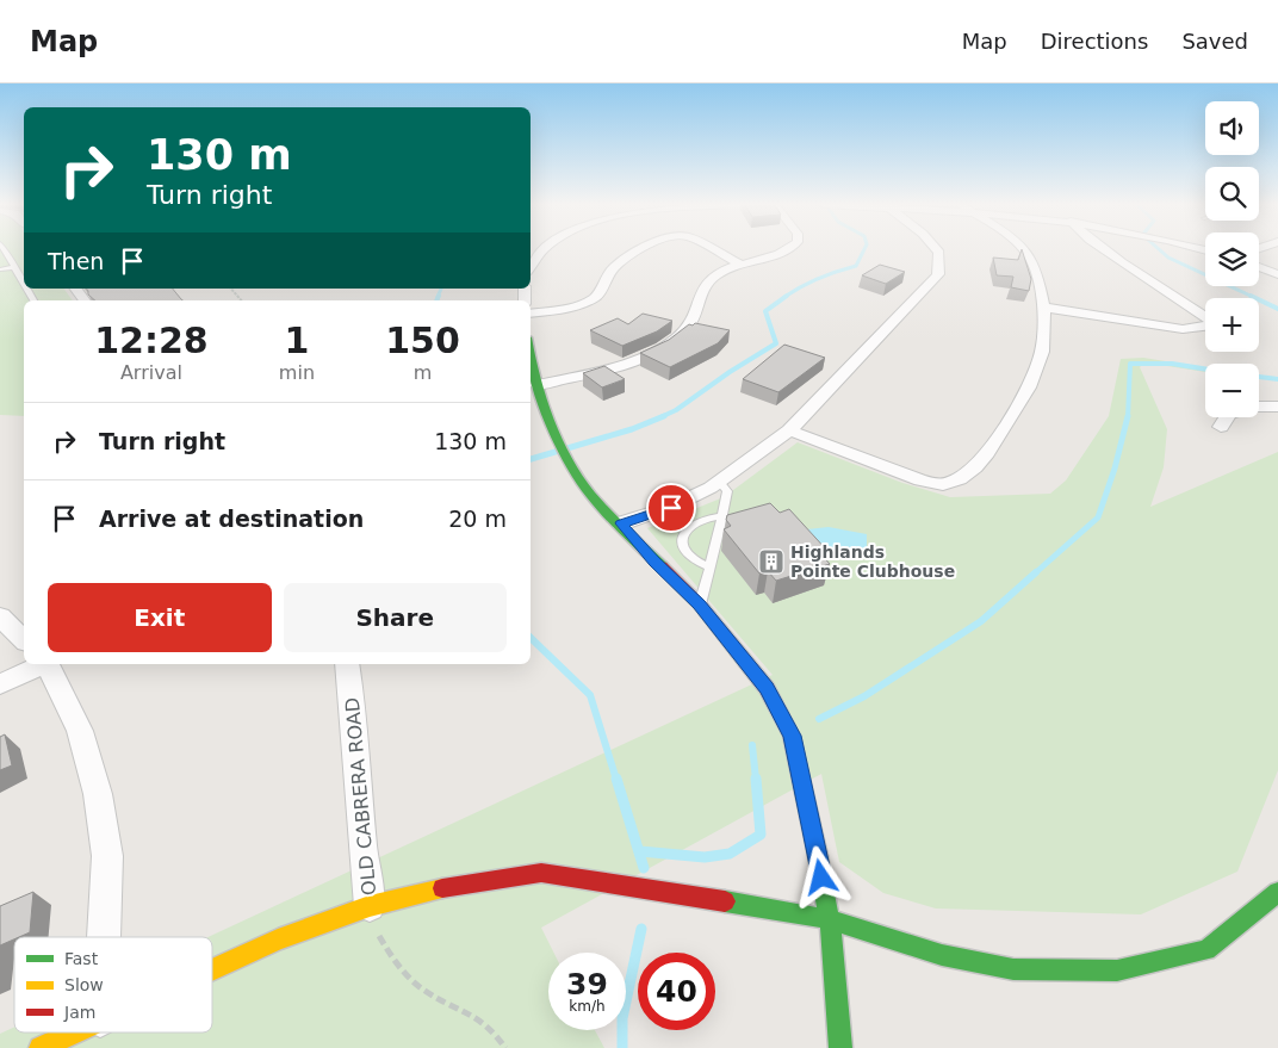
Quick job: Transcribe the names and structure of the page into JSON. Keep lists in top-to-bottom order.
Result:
{
  "streets": {
    "street": ["OLD CABRERA ROAD"]
  },
  "places": {
    "building": ["Highlands Pointe Clubhouse"]
  },
  "legend": ["Fast", "Slow", "Jam"],
  "page": {
    "header": "Map",
    "nav": ["Map", "Directions", "Saved"],
    "map_buttons": ["+", "−"],
    "turn": ["130 m", "Turn right"],
    "then": "Then",
    "eta": [
      "12:28",
      "Arrival",
      "1",
      "min",
      "150",
      "m"
    ],
    "list": [
      {
        "name": "Turn right",
        "value": "130 m"
      },
      {
        "name": "Arrive at destination",
        "value": "20 m"
      }
    ],
    "buttons": ["Exit", "Share"],
    "speed": "39 km/h",
    "limit": "40"
  }
}
